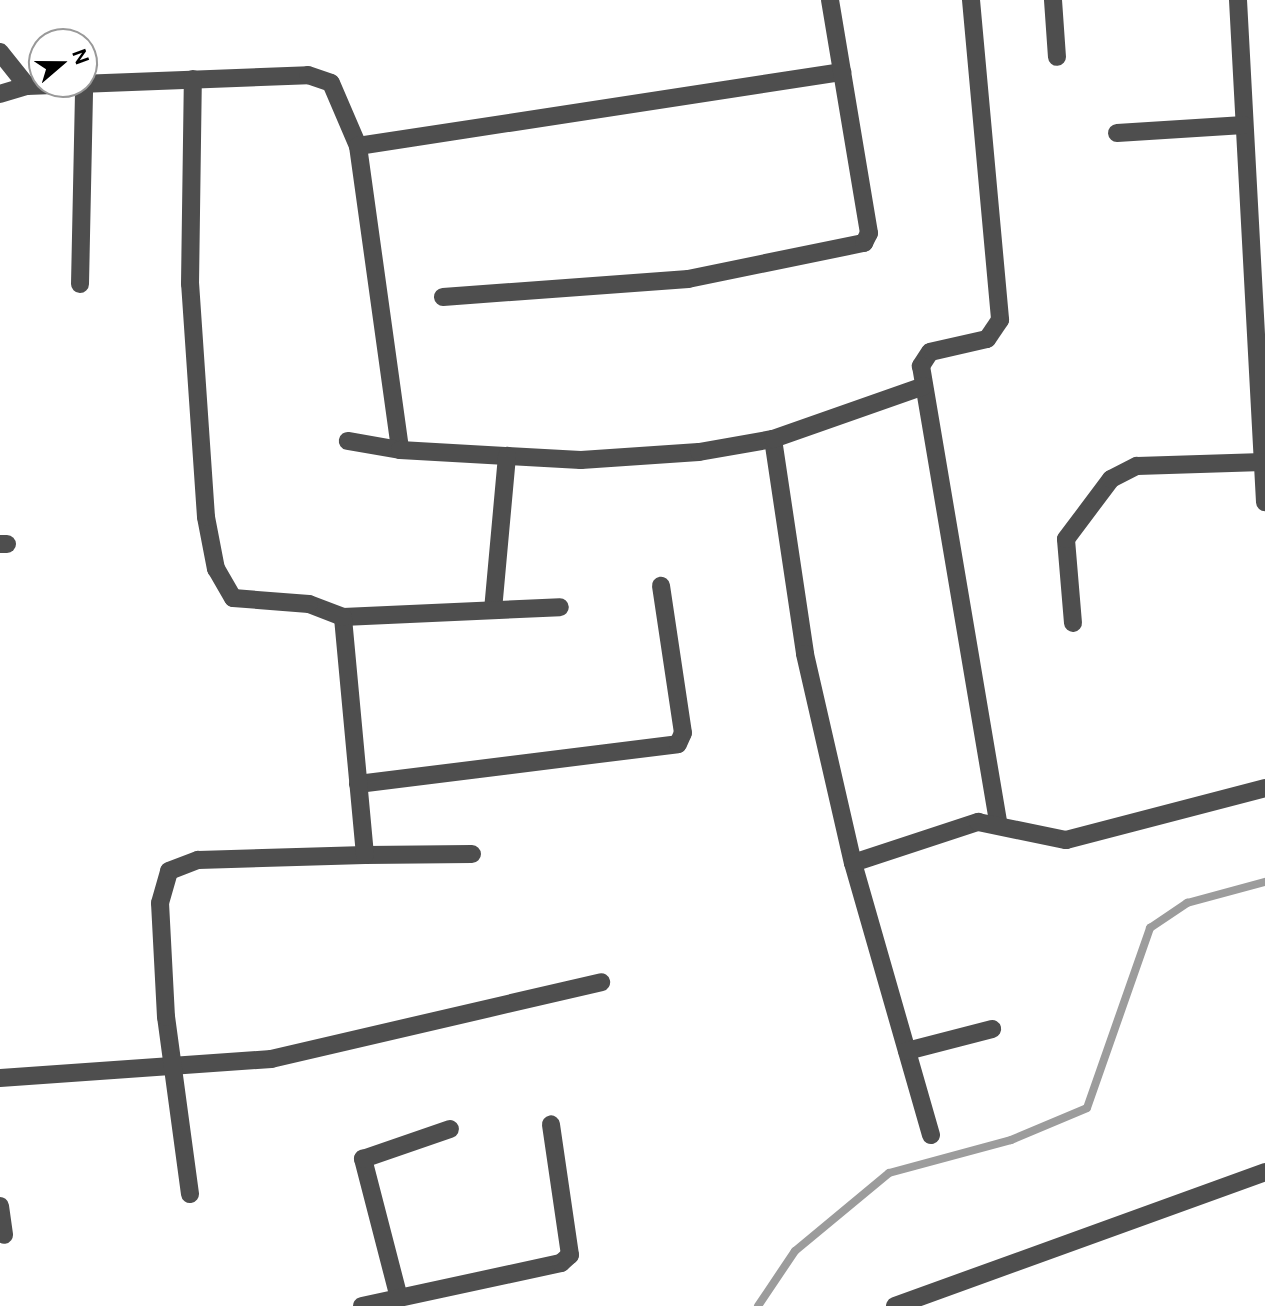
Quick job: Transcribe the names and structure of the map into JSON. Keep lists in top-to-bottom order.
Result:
{
  "north": "right"
}
